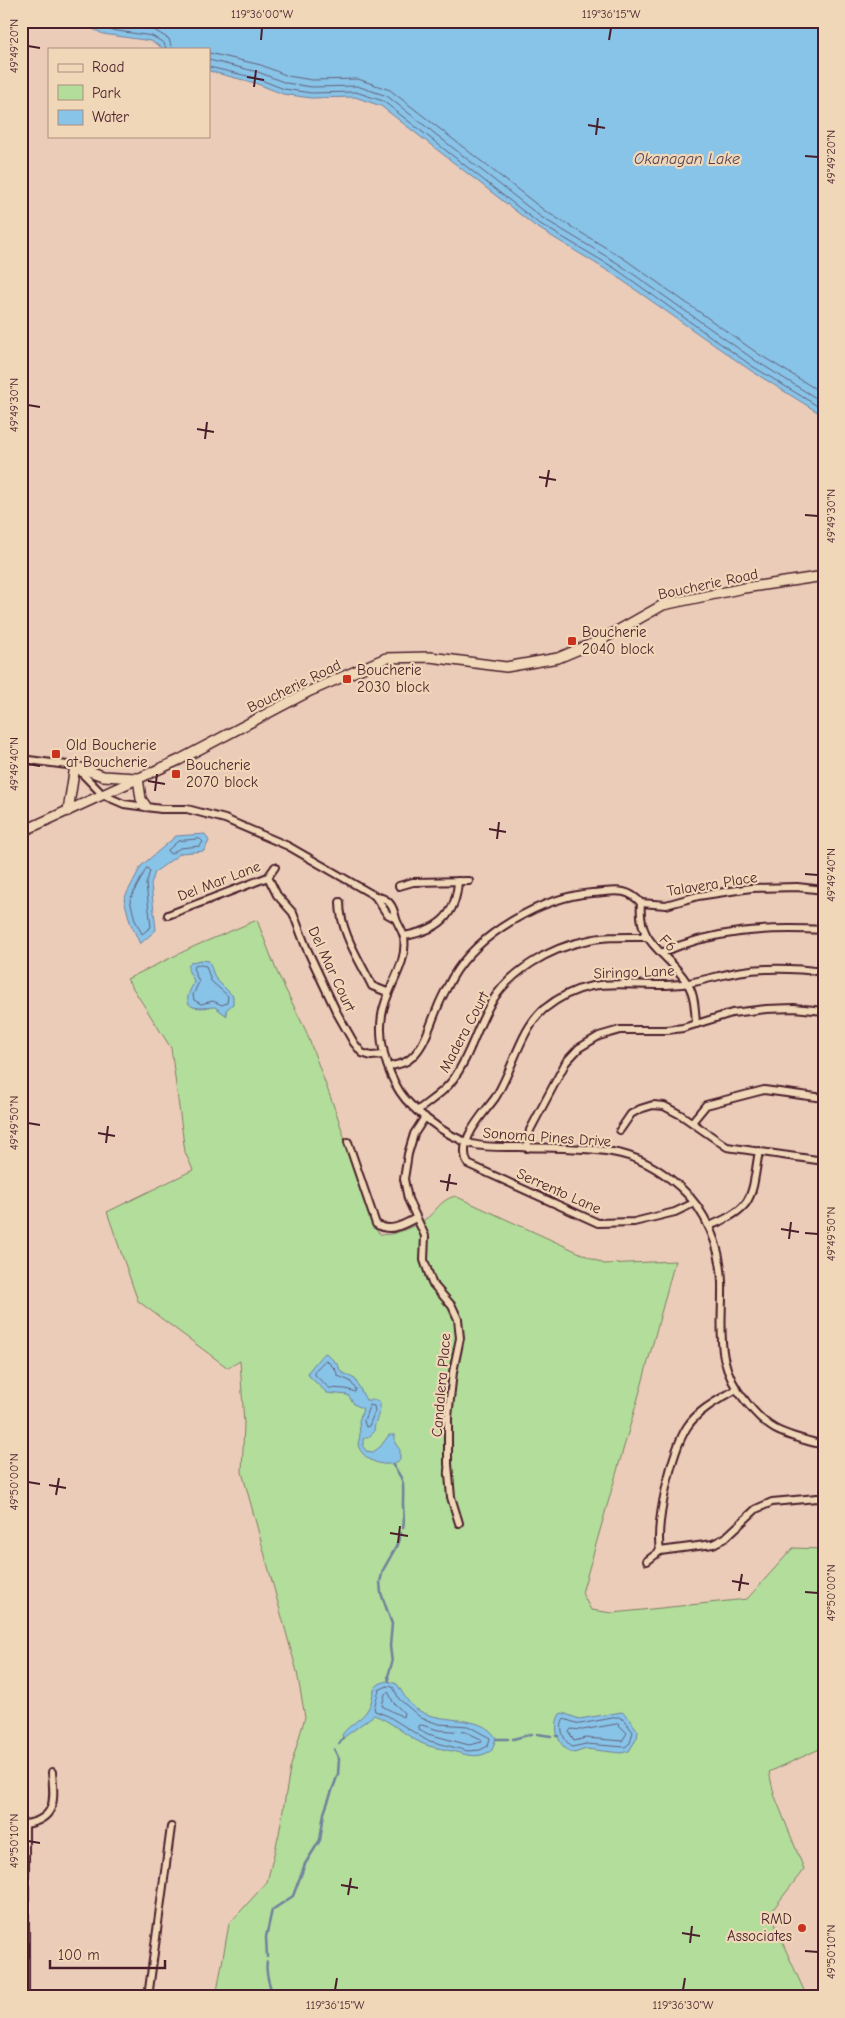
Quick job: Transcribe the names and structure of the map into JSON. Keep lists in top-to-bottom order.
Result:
{
  "streets": {
    "main road": ["Boucherie Road"],
    "street": [
      "Del Mar Lane",
      "Talavera Place",
      "F6",
      "Del Mar Court",
      "Siringo Lane",
      "Madera Court",
      "Sonoma Pines Drive",
      "Serrento Lane",
      "Candalera Place"
    ]
  },
  "crossings": [
    ["Boucherie Road", "Sonoma Pines Drive"],
    ["Del Mar Lane", "Del Mar Court"],
    ["Talavera Place", "F6"],
    ["Talavera Place", "Sonoma Pines Drive"],
    ["F6", "Siringo Lane"],
    ["F6", "Madera Court"],
    ["Del Mar Court", "Sonoma Pines Drive"],
    ["Siringo Lane", "Sonoma Pines Drive"],
    ["Siringo Lane", "Serrento Lane"],
    ["Madera Court", "Sonoma Pines Drive"],
    ["Sonoma Pines Drive", "Serrento Lane"],
    ["Sonoma Pines Drive", "Candalera Place"]
  ],
  "water": ["Okanagan Lake"],
  "places": {
    "transit": [
      "Boucherie 2040 block",
      "Boucherie 2030 block",
      "Old Boucherie at Boucherie",
      "Boucherie 2070 block"
    ],
    "other": ["RMD Associates"]
  },
  "legend": ["Road", "Park", "Water"],
  "scale_bar": "100 m",
  "coordinates": [
    "119°36'00\"W",
    "119°36'15\"W",
    "49°49'20\"N",
    "49°49'30\"N",
    "49°49'40\"N",
    "49°49'50\"N",
    "49°50'00\"N",
    "49°50'10\"N",
    "119°36'30\"W"
  ]
}
